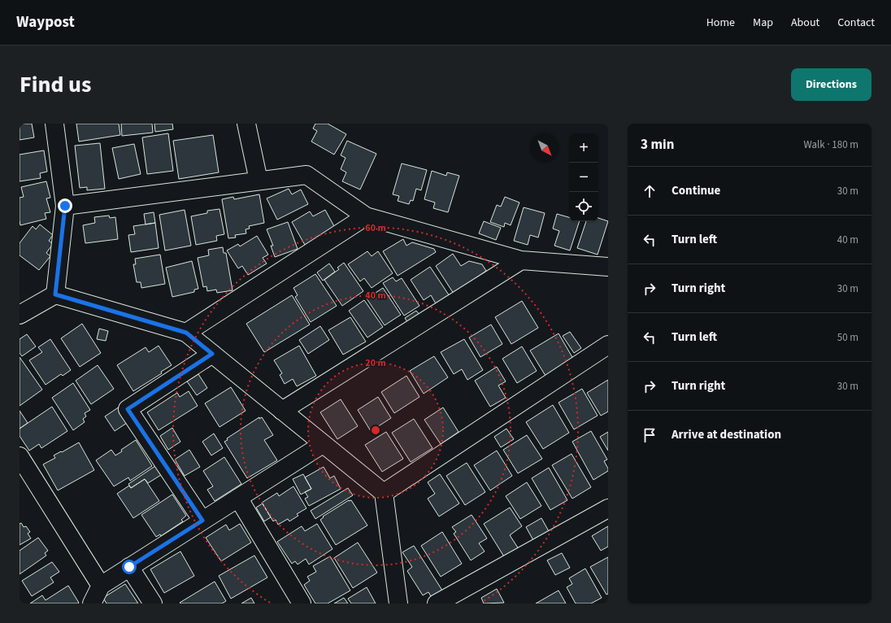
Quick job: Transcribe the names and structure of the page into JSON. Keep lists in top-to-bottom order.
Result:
{
  "north": "bottom right",
  "page": {
    "header": "Waypost",
    "nav": [
      "Home",
      "Map",
      "About",
      "Contact"
    ],
    "title": "Find us",
    "buttons": "Directions",
    "heading": ["3 min", "Walk · 180 m"],
    "map_buttons": ["+", "−"],
    "list": [
      ["Continue", "30 m"],
      ["Turn left", "40 m"],
      ["Turn right", "30 m"],
      ["Turn left", "50 m"],
      ["Turn right", "30 m"],
      "Arrive at destination"
    ]
  },
  "rings": ["60 m", "40 m", "20 m"]
}
